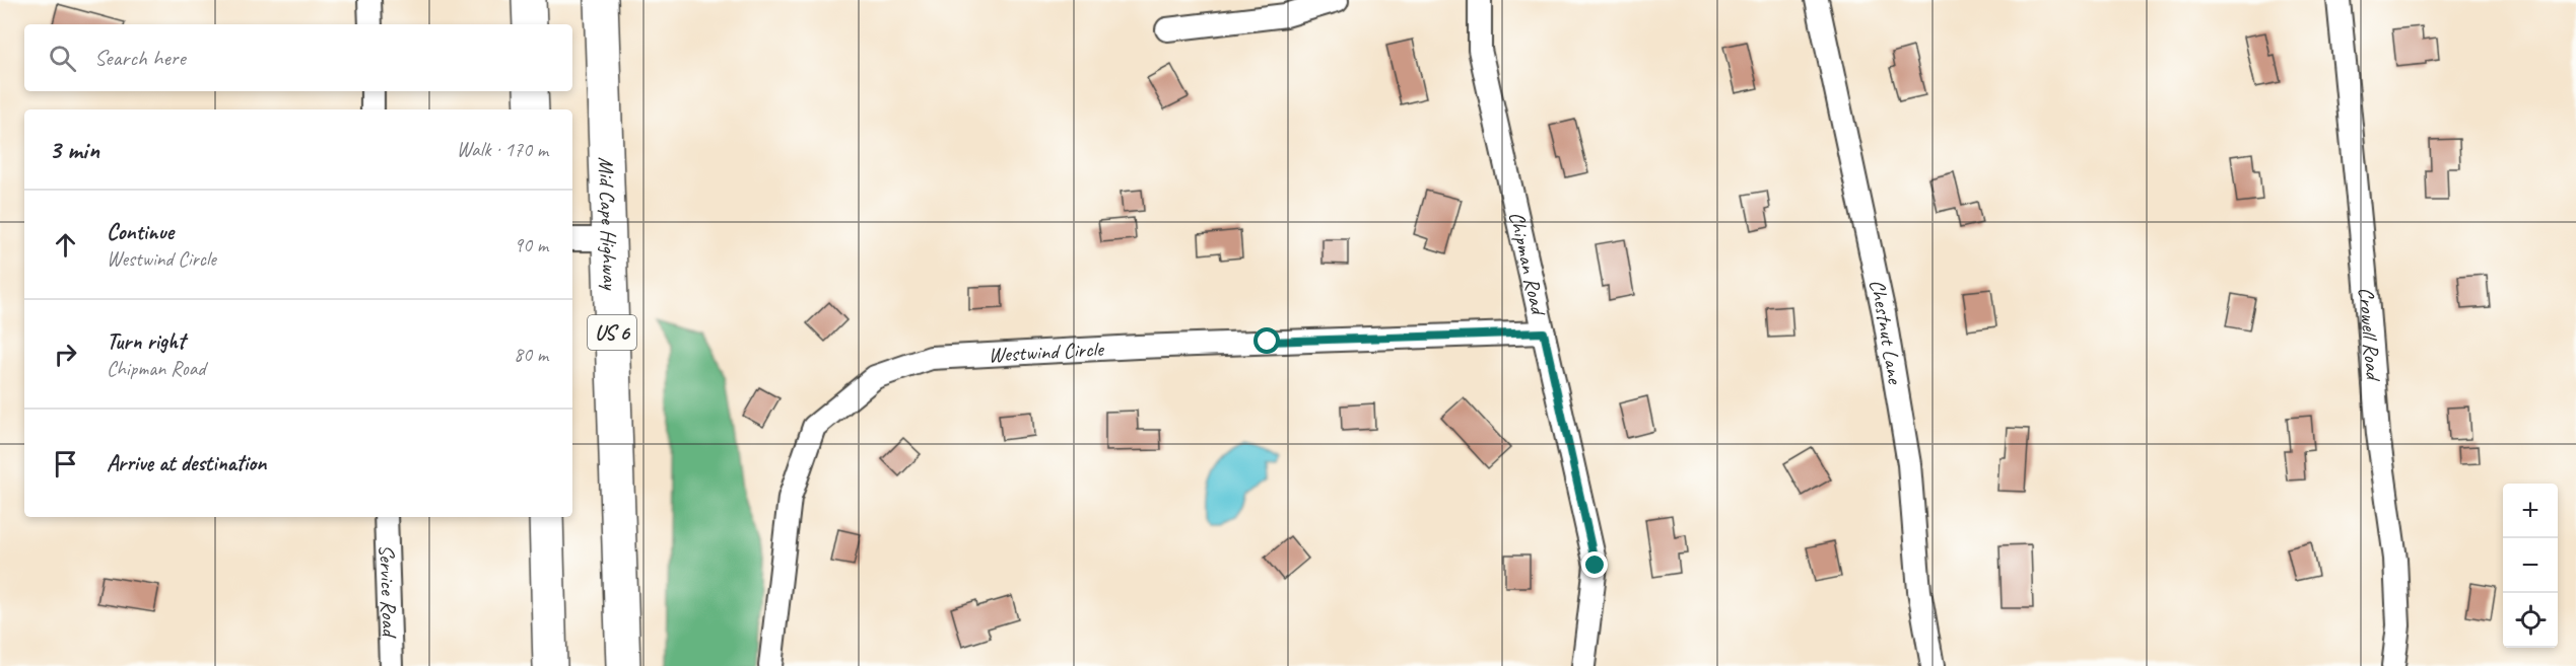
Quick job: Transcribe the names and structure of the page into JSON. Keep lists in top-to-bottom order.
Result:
{
  "streets": {
    "highway": ["Mid Cape Highway", "US 6"],
    "street": [
      "Chipman Road",
      "Chestnut Lane",
      "Crowell Road",
      "Westwind Circle",
      "Service Road"
    ]
  },
  "crossings": [
    ["Chipman Road", "Westwind Circle"]
  ],
  "page": {
    "search": "Search here",
    "heading": ["3 min", "Walk · 170 m"],
    "list": [
      ["Continue", "Westwind Circle", "90 m"],
      ["Turn right", "Chipman Road", "80 m"],
      "Arrive at destination"
    ],
    "map_buttons": ["+", "−"]
  }
}
